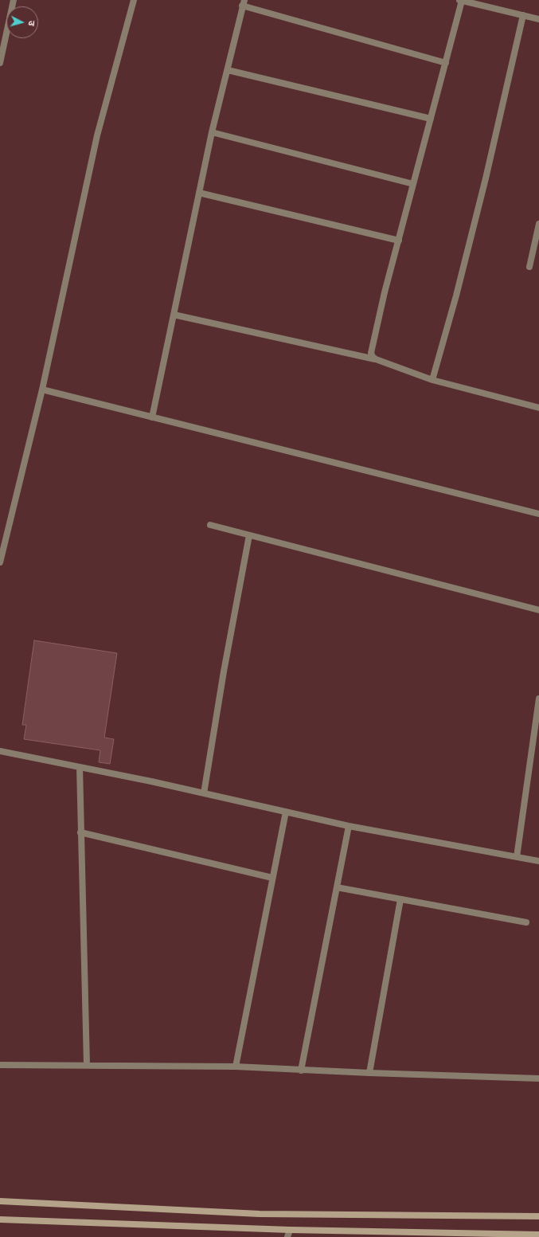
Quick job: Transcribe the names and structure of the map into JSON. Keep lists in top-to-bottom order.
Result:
{
  "north": "right"
}
